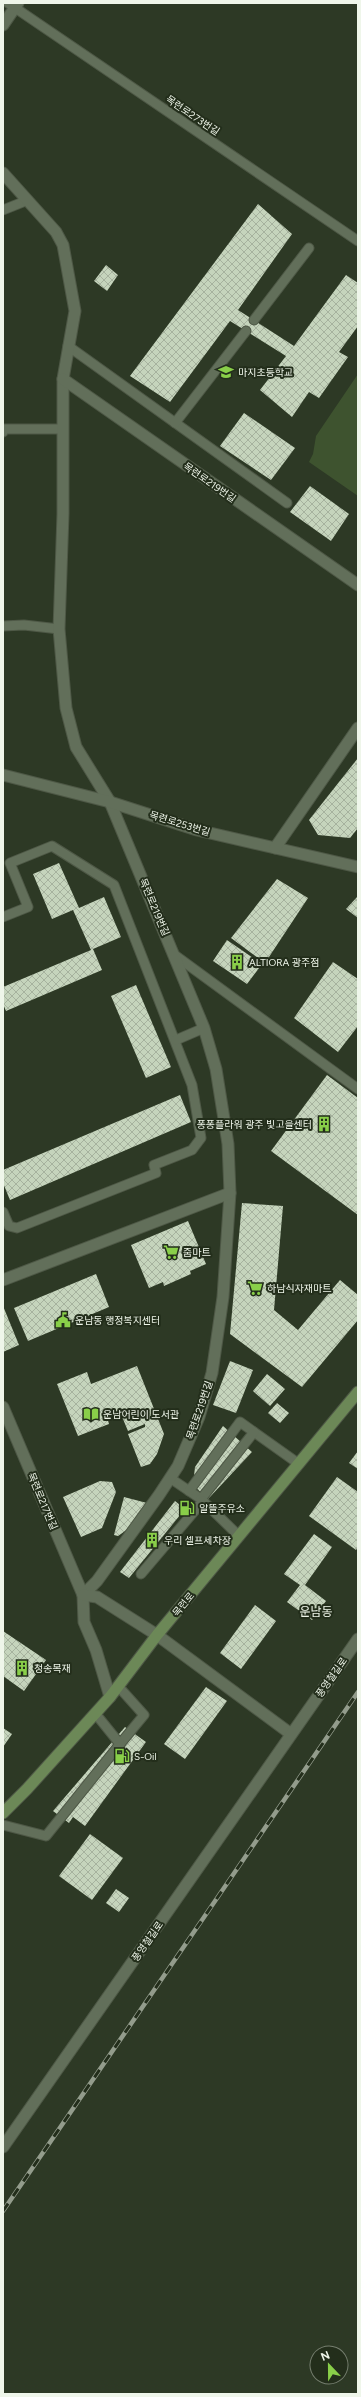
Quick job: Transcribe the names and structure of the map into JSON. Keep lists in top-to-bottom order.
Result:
{
  "streets": {
    "main road": ["목련로"],
    "street": [
      "목련로219번길",
      "목련로253번길",
      "목련로217번길",
      "풍영철길로"
    ],
    "lane": ["목련로273번길"]
  },
  "crossings": [
    ["목련로219번길", "목련로253번길"],
    ["목련로219번길", "목련로217번길"],
    ["목련로217번길", "목련로"]
  ],
  "districts": ["운남동"],
  "places": {
    "school or university": ["마지초등학교"],
    "building": [
      "ALTIORA 광주점",
      "퐁퐁플라워 광주 빛고을센터",
      "우리 셀프세차장",
      "청송목재"
    ],
    "supermarket": ["줌마트", "하남식자재마트"],
    "public building": ["운남동 행정복지센터"],
    "library": ["운남어린이 도서관"],
    "fuel station": ["알뜰주유소", "S-Oil"]
  },
  "north": "top"
}
